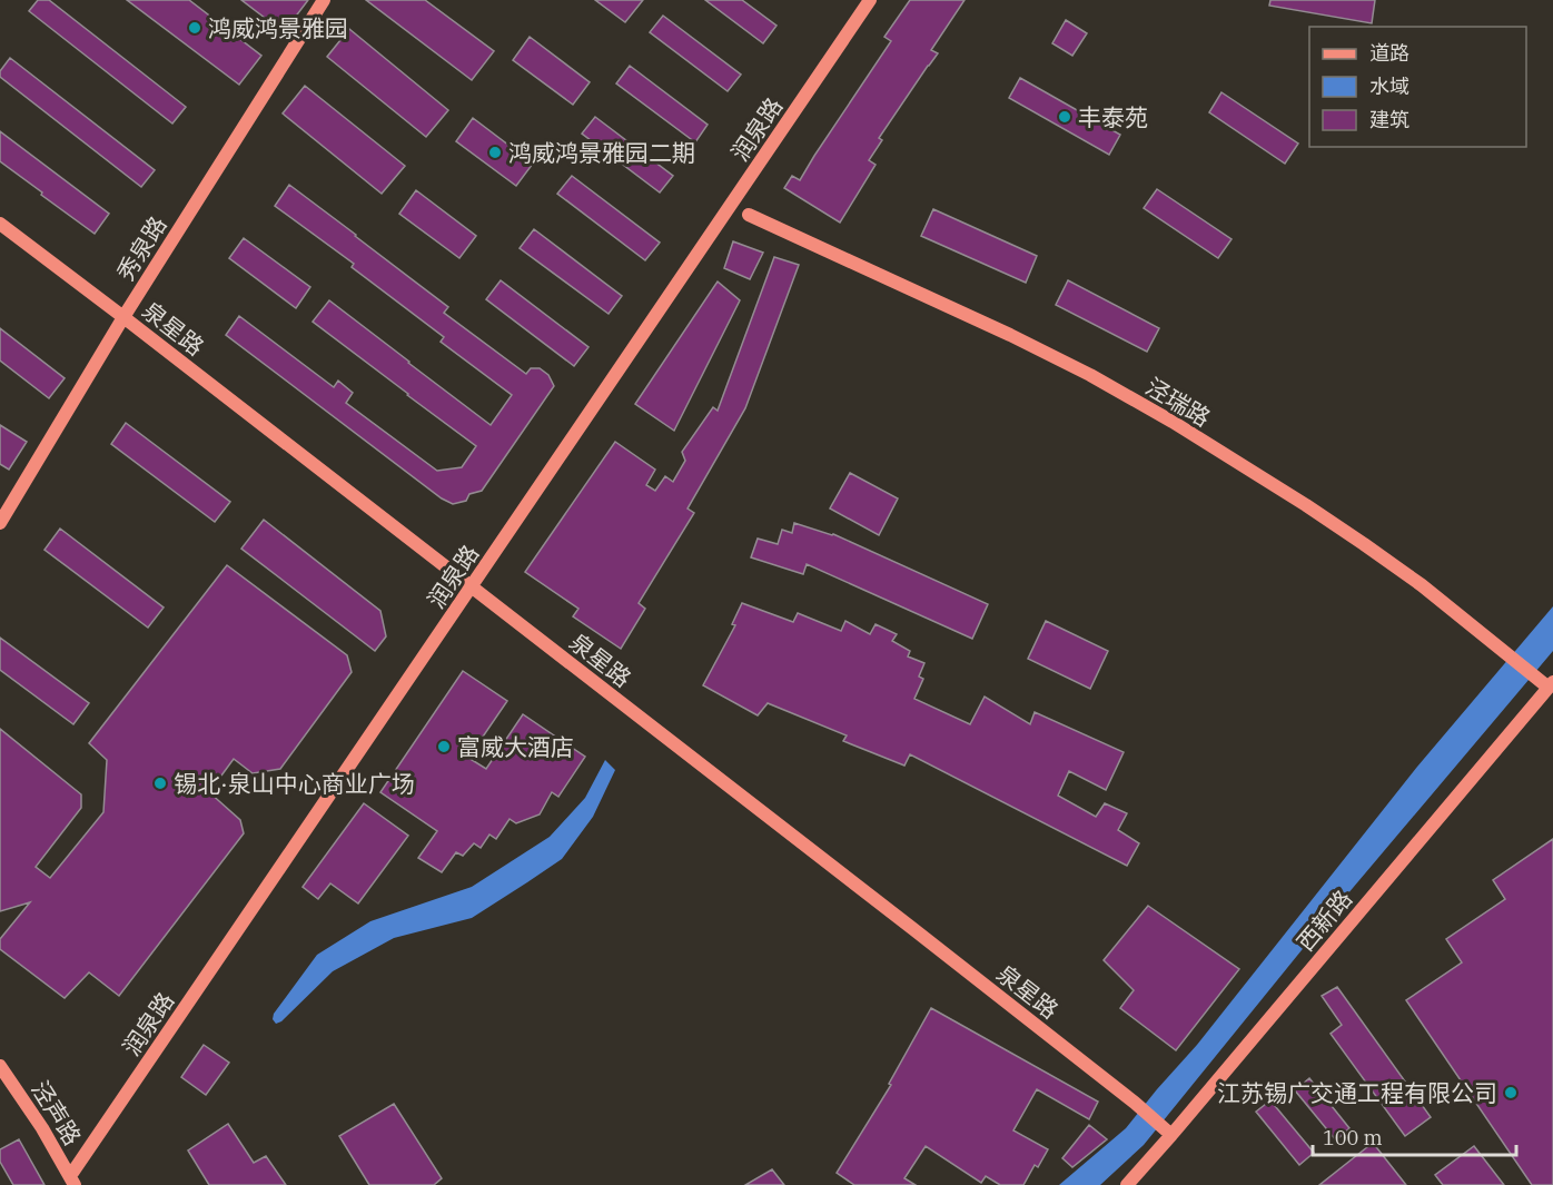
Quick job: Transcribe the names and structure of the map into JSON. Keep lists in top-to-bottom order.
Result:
{
  "streets": {
    "street": [
      "润泉路",
      "秀泉路",
      "泉星路",
      "泾瑞路",
      "西新路",
      "泾声路"
    ]
  },
  "crossings": [
    ["润泉路", "泉星路"],
    ["润泉路", "泾声路"],
    ["秀泉路", "泉星路"],
    ["泉星路", "西新路"],
    ["泾瑞路", "西新路"]
  ],
  "places": [
    "鸿威鸿景雅园",
    "丰泰苑",
    "鸿威鸿景雅园二期",
    "富威大酒店",
    "锡北·泉山中心商业广场",
    "江苏锡广交通工程有限公司"
  ],
  "legend": ["道路", "水域", "建筑"],
  "scale_bar": "100 m"
}
